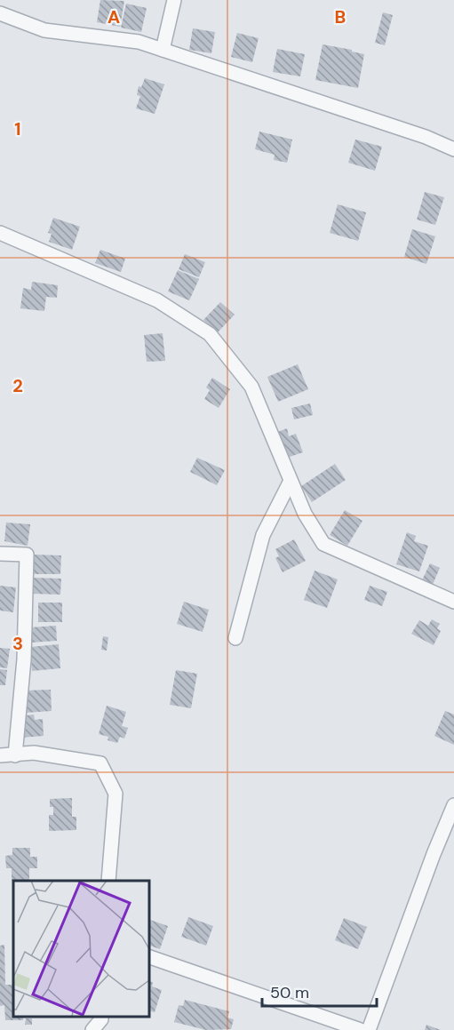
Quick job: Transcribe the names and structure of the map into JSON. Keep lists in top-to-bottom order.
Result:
{
  "scale_bar": "50 m",
  "grid": {
    "columns": ["A", "B"],
    "rows": ["1", "2", "3"]
  }
}
